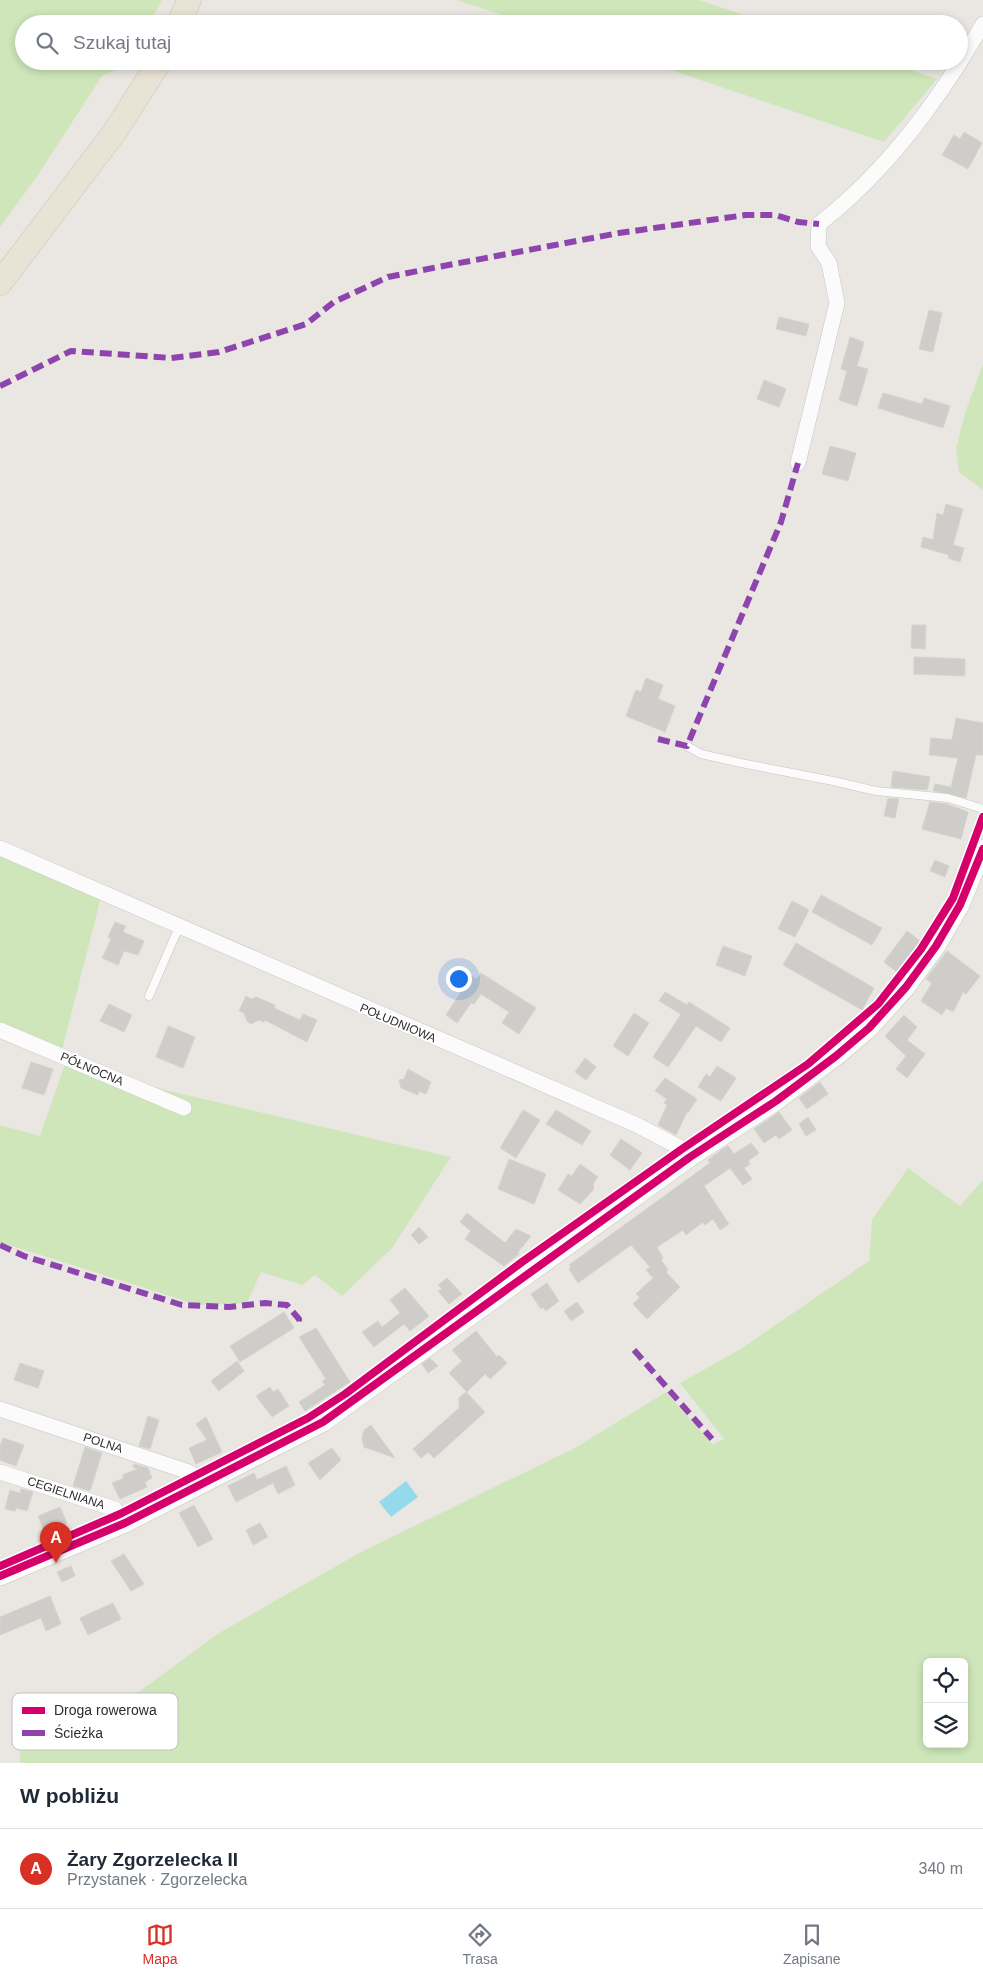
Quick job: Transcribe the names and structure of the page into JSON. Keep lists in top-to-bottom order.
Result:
{
  "streets": {
    "street": [
      "POŁUDNIOWA",
      "PÓŁNOCNA",
      "POLNA",
      "CEGIELNIANA"
    ]
  },
  "legend": ["Droga rowerowa", "Ścieżka"],
  "page": {
    "search": "Szukaj tutaj",
    "pins": "A",
    "heading": "W pobliżu",
    "list": [
      {
        "mark": "A",
        "name": "Żary Zgorzelecka II",
        "note": "Przystanek · Zgorzelecka",
        "value": "340 m"
      }
    ],
    "nav": ["Mapa", "Trasa", "Zapisane"]
  }
}
